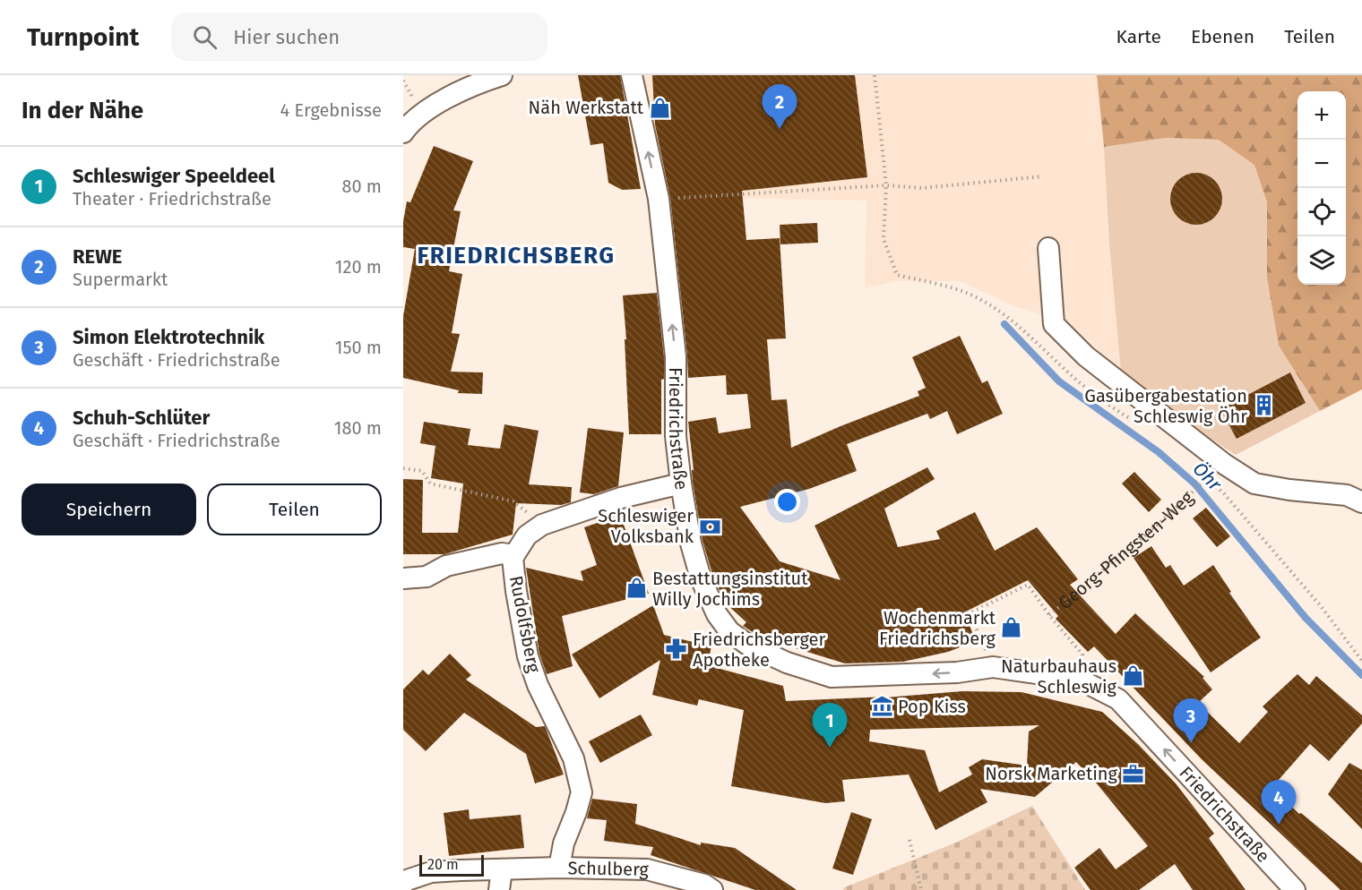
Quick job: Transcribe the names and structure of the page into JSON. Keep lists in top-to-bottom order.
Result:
{
  "streets": {
    "street": ["Friedrichstraße", "Rudolfsberg", "Schulberg"],
    "path": ["Georg-Pfingsten-Weg"]
  },
  "crossings": [
    ["Friedrichstraße", "Rudolfsberg"],
    ["Rudolfsberg", "Schulberg"]
  ],
  "one_way": ["Friedrichstraße"],
  "districts": ["FRIEDRICHSBERG"],
  "water": ["Öhr"],
  "places": {
    "shop": [
      "Näh Werkstatt",
      "Bestattungsinstitut Willy Jochims",
      "Wochenmarkt Friedrichsberg",
      "Naturbauhaus Schleswig"
    ],
    "building": ["Gasübergabestation Schleswig Öhr"],
    "bank": ["Schleswiger Volksbank"],
    "pharmacy": ["Friedrichsberger Apotheke"],
    "museum": ["Pop Kiss"],
    "office": ["Norsk Marketing"]
  },
  "scale_bar": "20 m",
  "page": {
    "header": "Turnpoint",
    "search": "Hier suchen",
    "nav": ["Karte", "Ebenen", "Teilen"],
    "heading": ["In der Nähe", "4 Ergebnisse"],
    "pins": [
      "2",
      "3",
      "1",
      "4"
    ],
    "map_buttons": ["+", "−"],
    "list": [
      {
        "mark": "1",
        "name": "Schleswiger Speeldeel",
        "note": "Theater · Friedrichstraße",
        "value": "80 m"
      },
      {
        "mark": "2",
        "name": "REWE",
        "note": "Supermarkt",
        "value": "120 m"
      },
      {
        "mark": "3",
        "name": "Simon Elektrotechnik",
        "note": "Geschäft · Friedrichstraße",
        "value": "150 m"
      },
      {
        "mark": "4",
        "name": "Schuh-Schlüter",
        "note": "Geschäft · Friedrichstraße",
        "value": "180 m"
      }
    ],
    "buttons": ["Speichern", "Teilen"],
    "scale": "20 m"
  }
}
